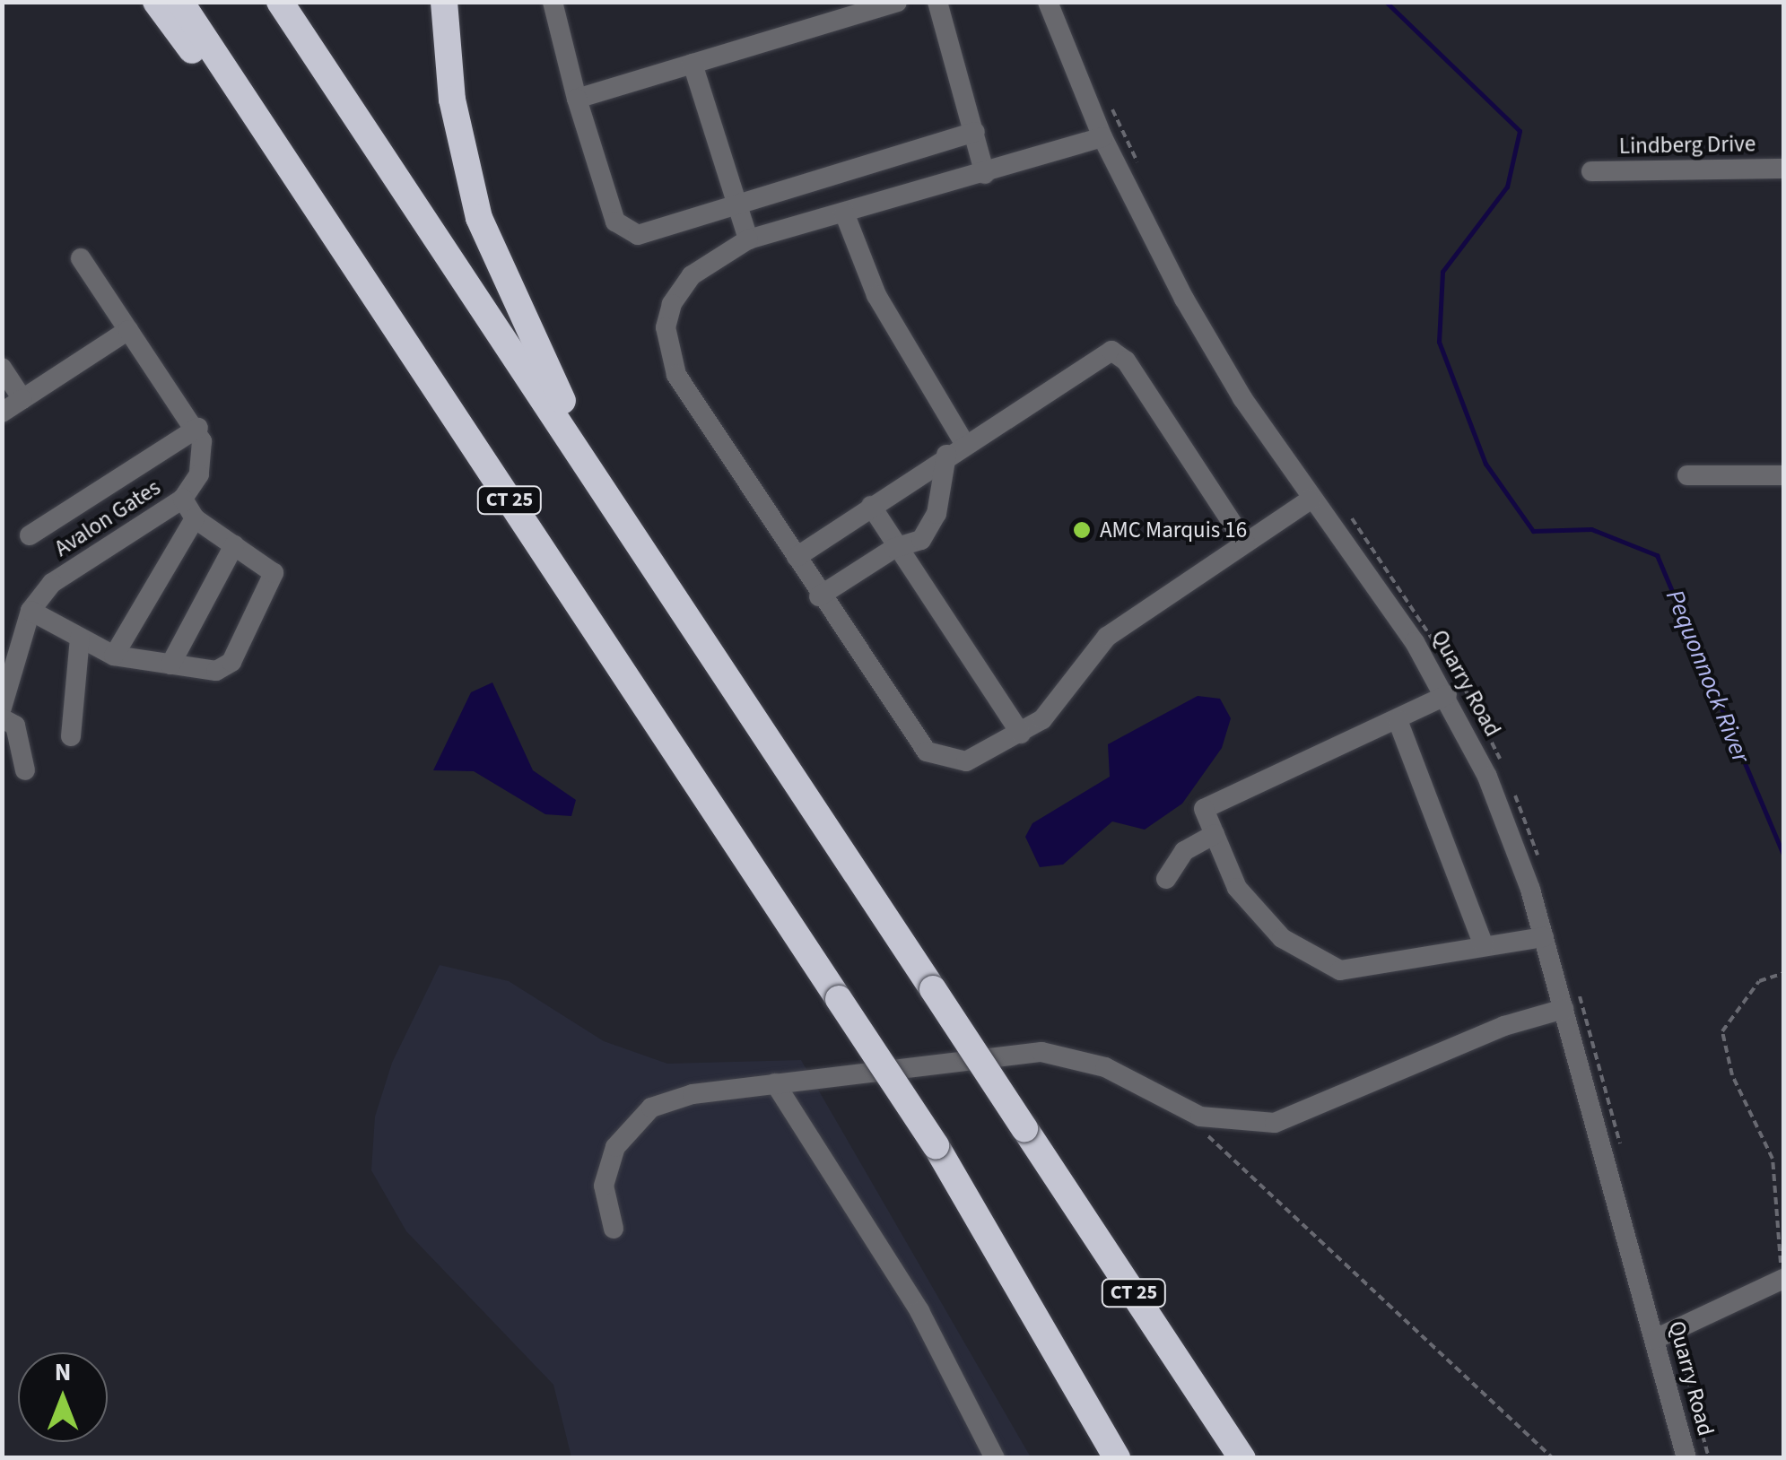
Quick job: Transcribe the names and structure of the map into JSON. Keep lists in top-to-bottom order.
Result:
{
  "streets": {
    "highway": ["CT 25"],
    "street": ["Lindberg Drive", "Avalon Gates", "Quarry Road"]
  },
  "water": ["Pequonnock River"],
  "places": ["AMC Marquis 16"],
  "north": "top"
}
